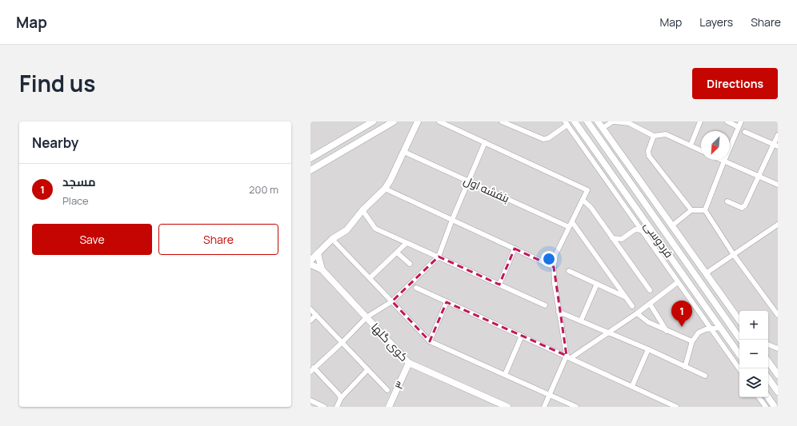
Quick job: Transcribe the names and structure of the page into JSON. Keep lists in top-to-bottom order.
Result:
{
  "streets": {
    "street": [
      "بنفشه اول",
      "فردوسی",
      "کوی گلها",
      "۳"
    ]
  },
  "crossings": [
    ["کوی گلها", "۳"]
  ],
  "north": "bottom left",
  "page": {
    "header": "Map",
    "nav": ["Map", "Layers", "Share"],
    "title": "Find us",
    "buttons": [
      "Directions",
      ["Save", "Share"]
    ],
    "heading": "Nearby",
    "list": [
      {
        "mark": "1",
        "name": "مسجد",
        "note": "Place",
        "value": "200 m"
      }
    ],
    "pins": "1",
    "map_buttons": ["+", "−"]
  }
}
